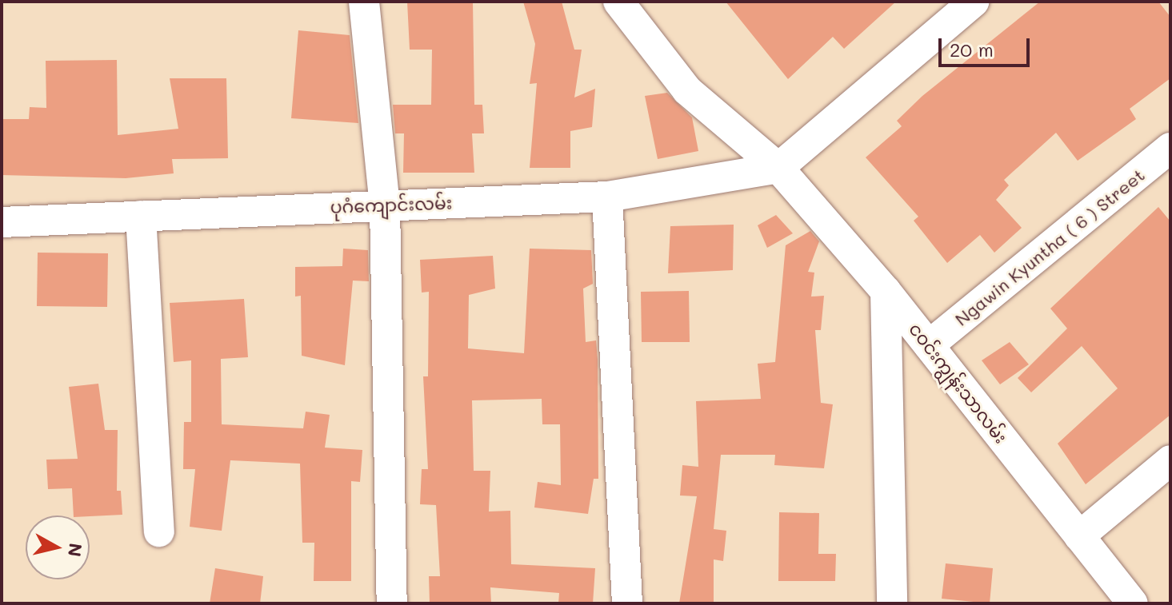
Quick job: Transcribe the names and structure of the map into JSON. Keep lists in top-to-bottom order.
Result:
{
  "streets": {
    "street": ["ပုဂံကျောင်းလမ်း", "Ngawin Kyuntha ( 6 ) Street", "ငဝင်းကျွန်းသာလမ်း"]
  },
  "crossings": [
    ["ပုဂံကျောင်းလမ်း", "ငဝင်းကျွန်းသာလမ်း"],
    ["Ngawin Kyuntha ( 6 ) Street", "ငဝင်းကျွန်းသာလမ်း"]
  ],
  "scale_bar": "20 m",
  "north": "right"
}
